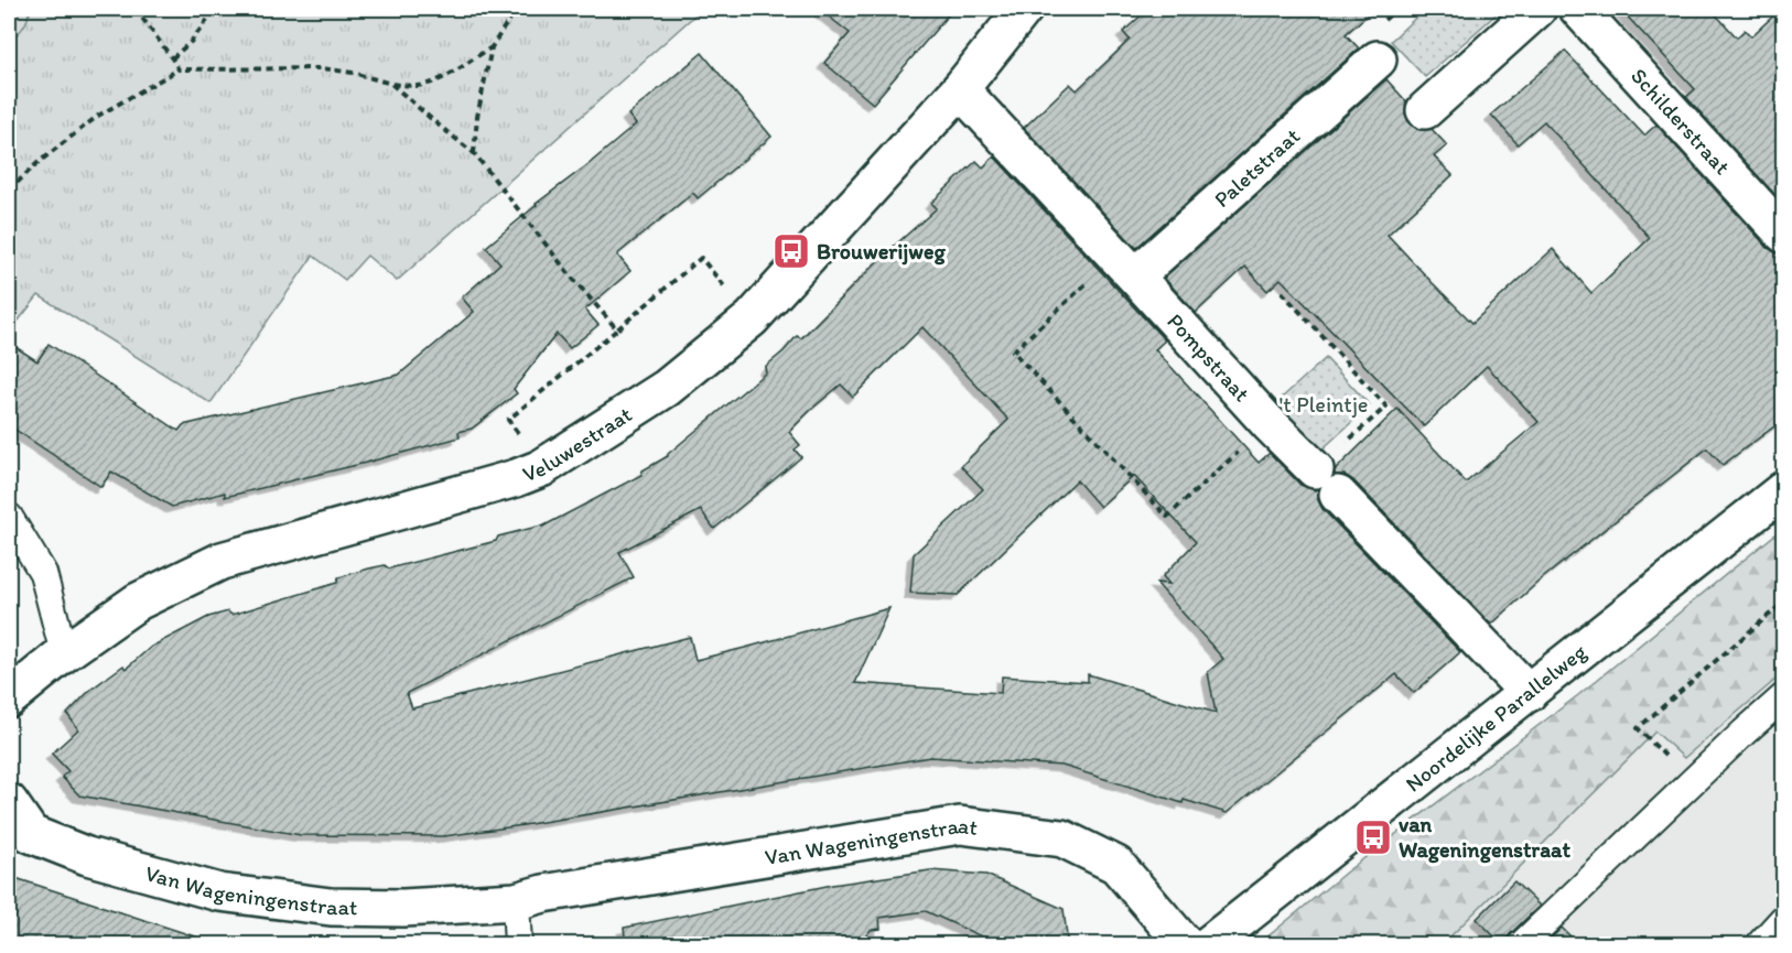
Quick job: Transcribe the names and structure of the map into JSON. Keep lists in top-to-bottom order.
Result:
{
  "streets": {
    "street": [
      "Schilderstraat",
      "Paletstraat",
      "Pompstraat",
      "Veluwestraat",
      "Noordelijke Parallelweg",
      "Van Wageningenstraat"
    ]
  },
  "crossings": [
    ["Paletstraat", "Pompstraat"],
    ["Pompstraat", "Veluwestraat"],
    ["Pompstraat", "Noordelijke Parallelweg"]
  ],
  "parks": ["'t Pleintje"],
  "places": {
    "bus stop": ["Brouwerijweg", "van Wageningenstraat"]
  }
}
